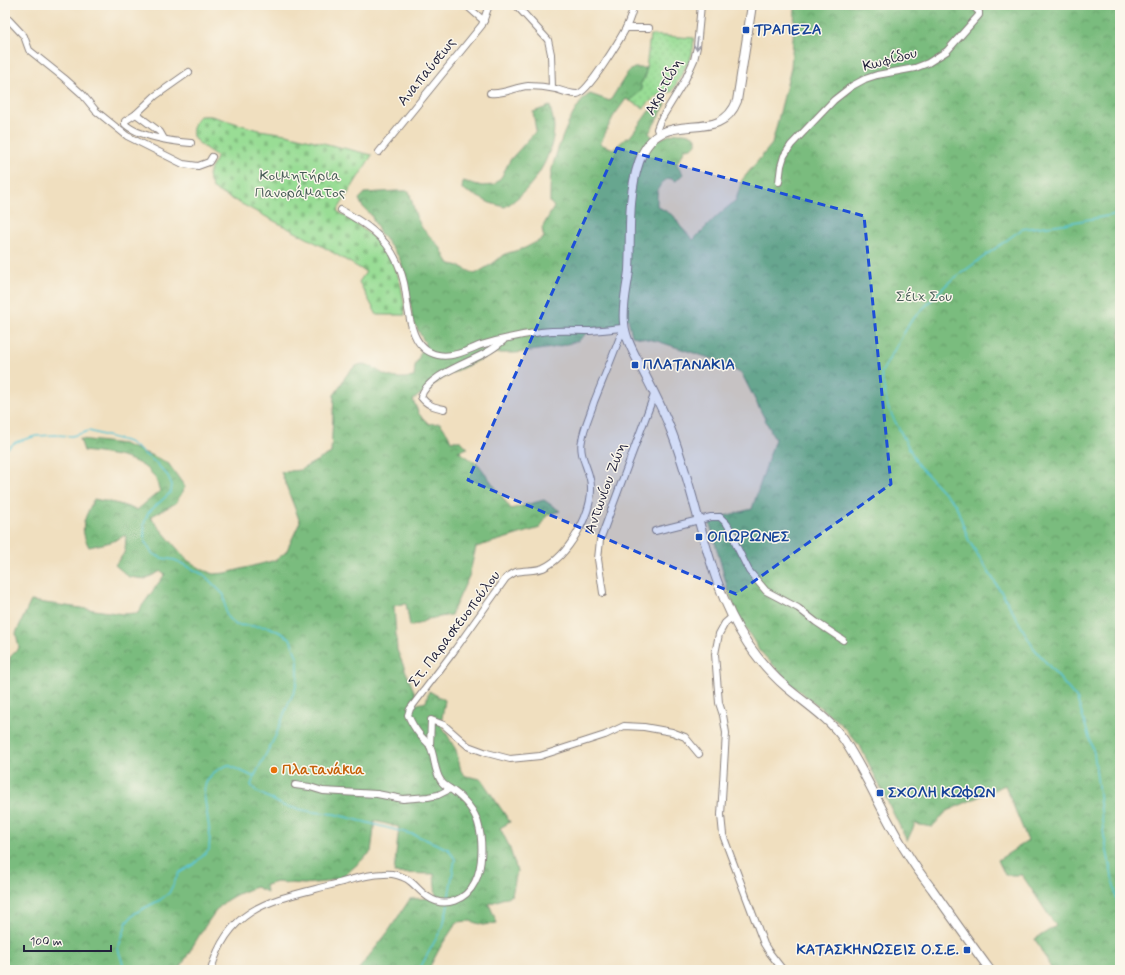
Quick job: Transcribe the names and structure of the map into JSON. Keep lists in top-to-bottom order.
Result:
{
  "streets": {
    "street": [
      "Κωφίδου",
      "Αναπαύσεως",
      "Ακριτίδη",
      "Αντωνίου Ζώη",
      "Στ. Παρασκευοπούλου"
    ]
  },
  "one_way": ["Ακριτίδη"],
  "parks": ["Κοιμητήρια Πανοράματος", "Σέιχ Σου"],
  "places": {
    "transit": [
      "ΤΡΑΠΕΖΑ",
      "ΠΛΑΤΑΝΑΚΙΑ",
      "ΟΠΩΡΩΝΕΣ",
      "ΣΧΟΛΗ ΚΩΦΩΝ",
      "ΚΑΤΑΣΚΗΝΩΣΕΙΣ Ο.Σ.Ε."
    ],
    "other": ["Πλατανάκια"]
  },
  "scale_bar": "100 m"
}
